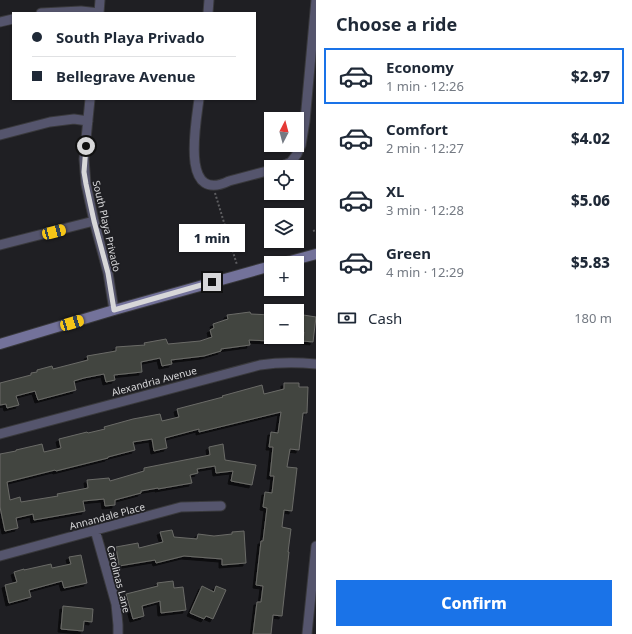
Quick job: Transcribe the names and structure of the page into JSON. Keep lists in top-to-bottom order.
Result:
{
  "streets": {
    "street": [
      "South Playa Privado",
      "Alexandria Avenue",
      "Annandale Place",
      "Carolinas Lane"
    ]
  },
  "crossings": [
    ["Annandale Place", "Carolinas Lane"]
  ],
  "north": "top",
  "page": {
    "heading": "Choose a ride",
    "banner": ["South Playa Privado", "Bellegrave Avenue"],
    "list": [
      {
        "name": "Economy",
        "note": "1 min · 12:26",
        "value": "$2.97"
      },
      {
        "name": "Comfort",
        "note": "2 min · 12:27",
        "value": "$4.02"
      },
      {
        "name": "XL",
        "note": "3 min · 12:28",
        "value": "$5.06"
      },
      {
        "name": "Green",
        "note": "4 min · 12:29",
        "value": "$5.83"
      }
    ],
    "map_buttons": ["+", "−"],
    "bubble": "1 min",
    "pay": ["Cash", "180 m"],
    "buttons": "Confirm"
  }
}
